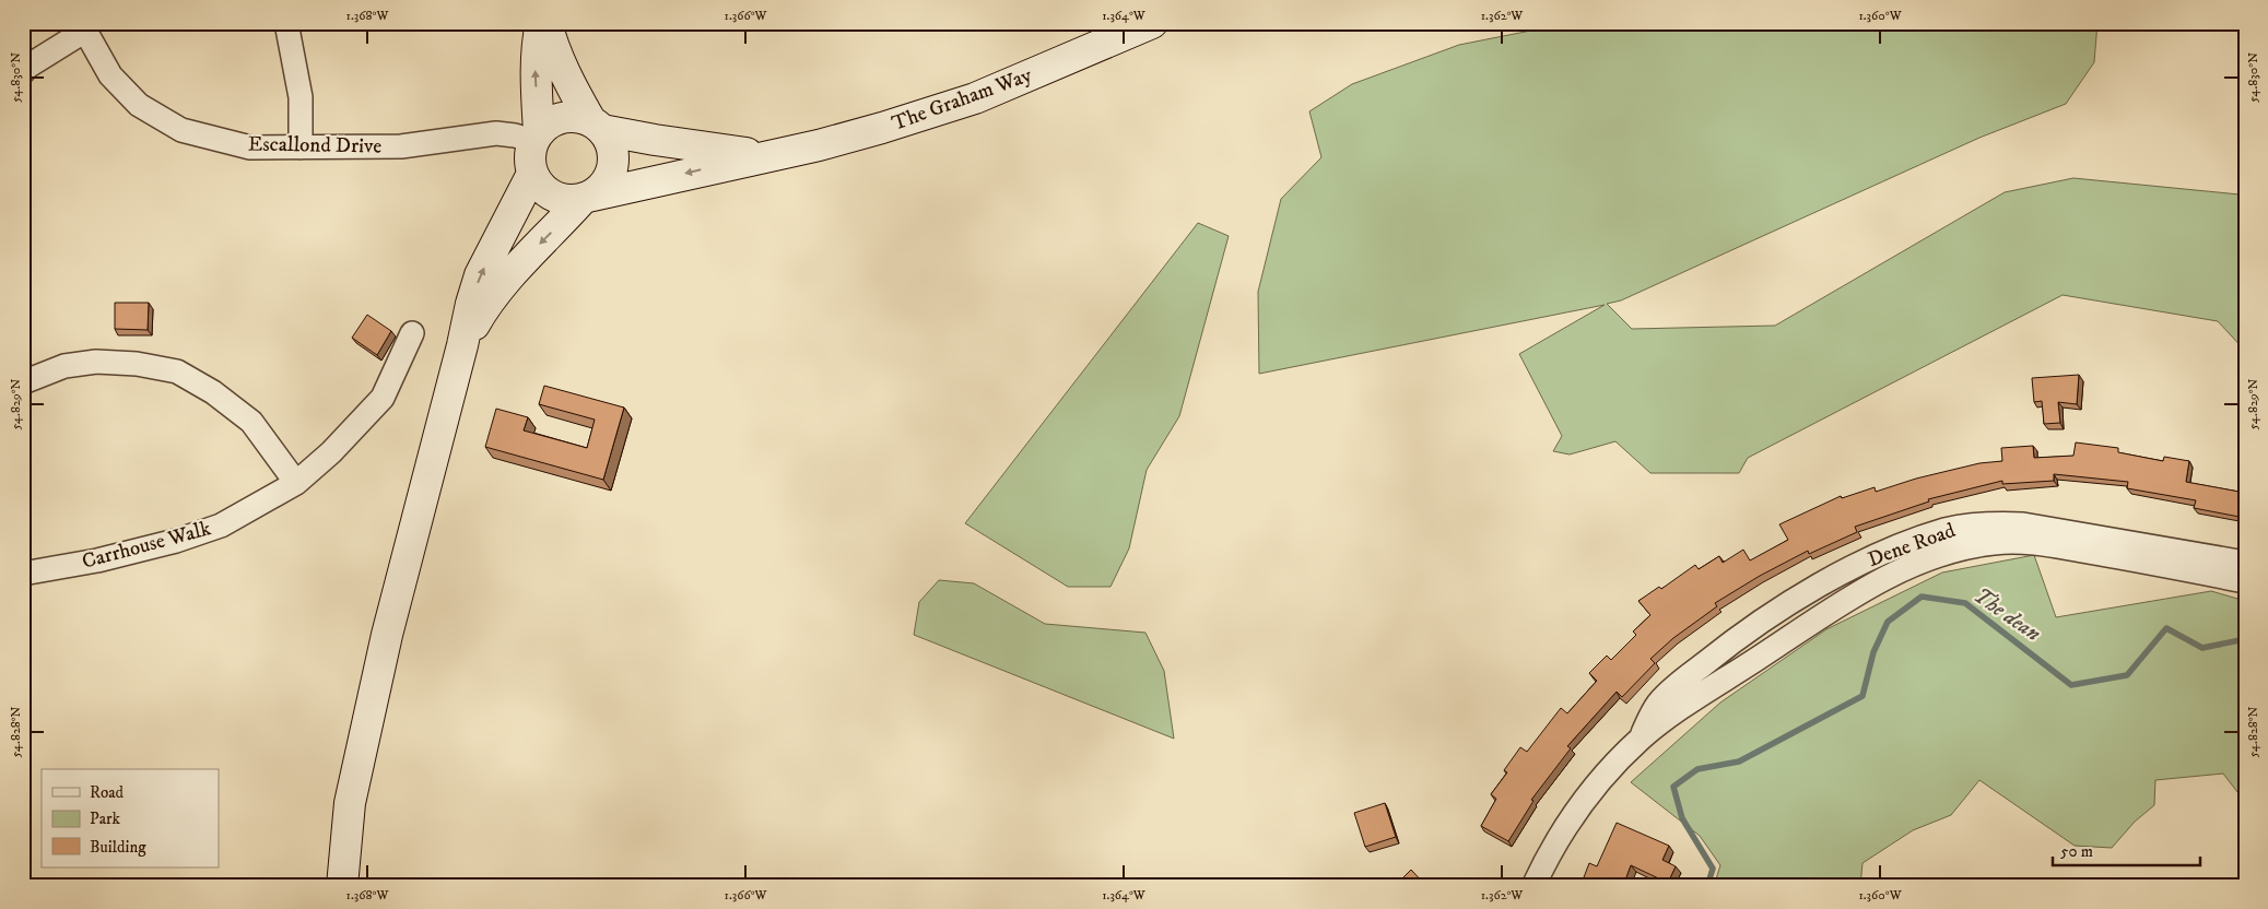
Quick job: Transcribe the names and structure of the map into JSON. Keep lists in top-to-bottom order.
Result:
{
  "streets": {
    "main road": ["The Graham Way"],
    "street": ["Escallond Drive", "Carrhouse Walk", "Dene Road"]
  },
  "crossings": [
    ["The Graham Way", "Escallond Drive"]
  ],
  "water": ["The dean"],
  "legend": ["Road", "Park", "Building"],
  "scale_bar": "50 m",
  "coordinates": [
    "1.368°W",
    "1.366°W",
    "1.364°W",
    "1.362°W",
    "1.360°W",
    "54.830°N",
    "54.829°N",
    "54.828°N"
  ]
}
